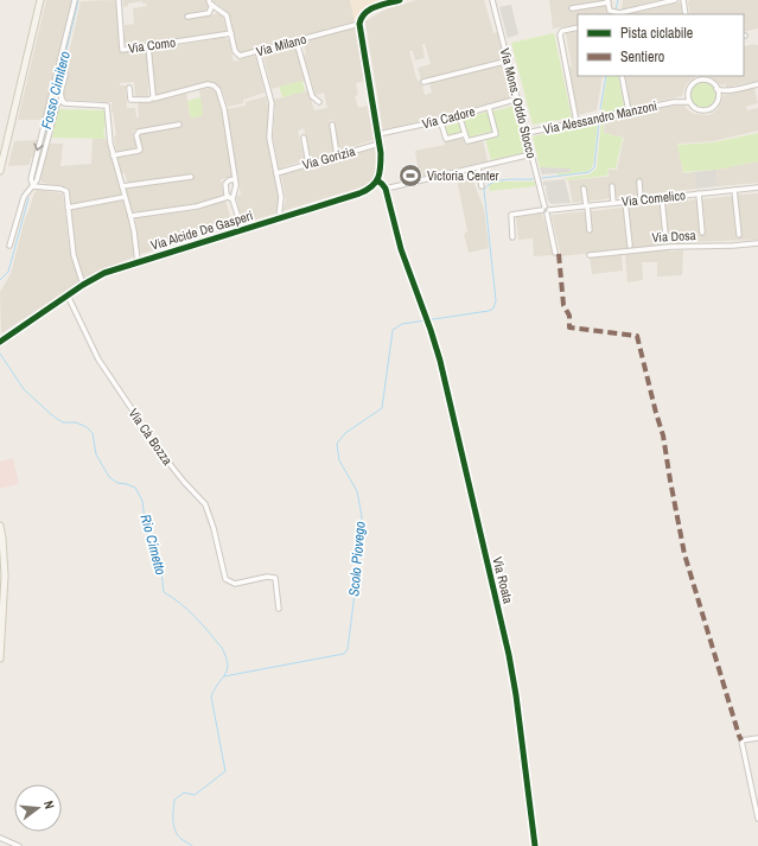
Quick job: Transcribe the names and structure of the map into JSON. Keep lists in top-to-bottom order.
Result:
{
  "streets": {
    "street": [
      "Via Como",
      "Via Milano",
      "Via Mons. Oddo Stocco",
      "Via Cadore",
      "Via Alessandro Manzoni",
      "Via Gorizia",
      "Via Comelico",
      "Via Alcide De Gasperi",
      "Via Dosa",
      "Via Cà Bozza",
      "Via Roata"
    ]
  },
  "crossings": [
    ["Via Como", "Via Milano"],
    ["Via Mons. Oddo Stocco", "Via Cadore"],
    ["Via Mons. Oddo Stocco", "Via Alessandro Manzoni"],
    ["Via Mons. Oddo Stocco", "Via Comelico"],
    ["Via Alcide De Gasperi", "Via Cà Bozza"]
  ],
  "water": ["Fosso Cimitero", "Rio Cimetto", "Scolo Piovego"],
  "places": {
    "sports": ["Victoria Center"]
  },
  "legend": ["Pista ciclabile", "Sentiero"],
  "north": "right"
}
